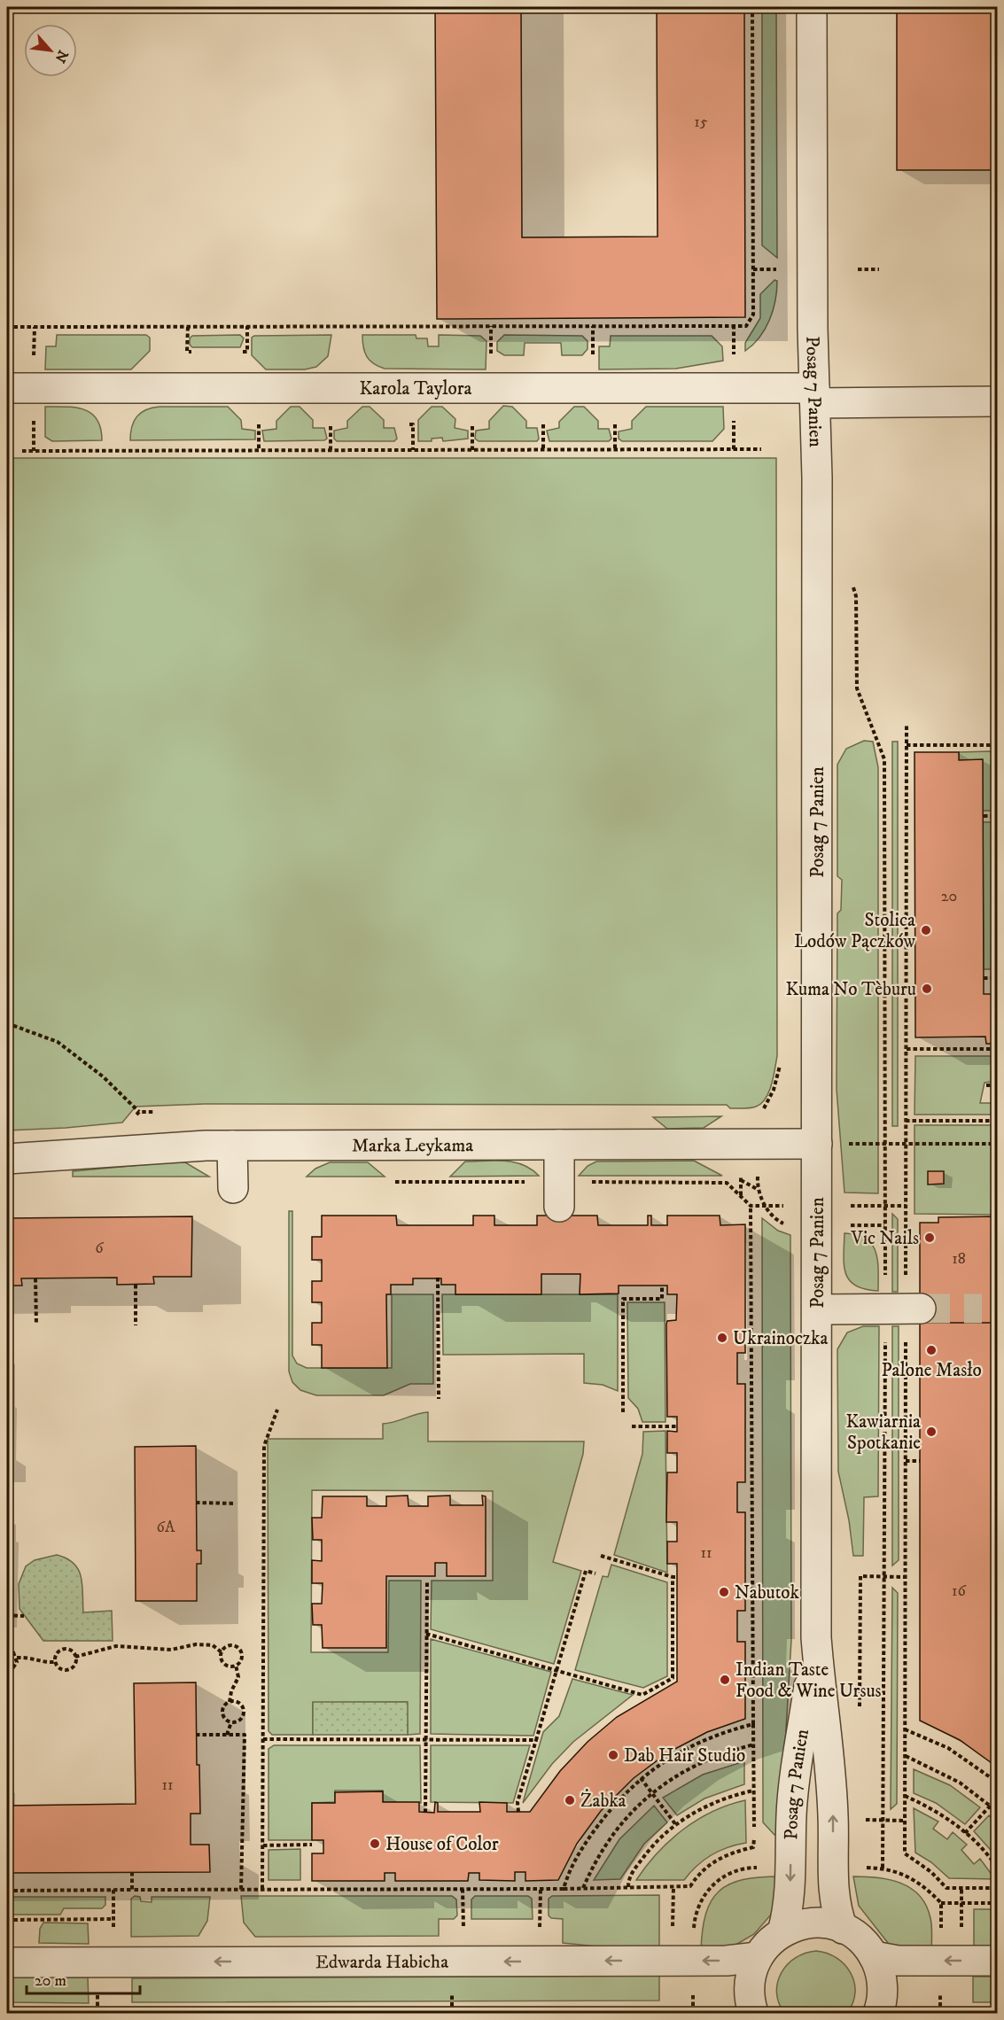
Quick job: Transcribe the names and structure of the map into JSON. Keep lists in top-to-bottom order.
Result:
{
  "streets": {
    "street": [
      "Karola Taylora",
      "Posag 7 Panien",
      "Marka Leykama",
      "Edwarda Habicha"
    ]
  },
  "crossings": [
    ["Karola Taylora", "Posag 7 Panien"],
    ["Posag 7 Panien", "Marka Leykama"]
  ],
  "one_way": ["Edwarda Habicha"],
  "places": [
    "Stolica Lodów Pączków",
    "Kuma No Tèburu",
    "Vic Nails",
    "Ukrainoczka",
    "Palone Masło",
    "Kawiarnia Spotkanie",
    "Nabutok",
    "Indian Taste Food & Wine Ursus",
    "Dab Hair Studio",
    "Żabka",
    "House of Color"
  ],
  "house_numbers": [
    "15",
    "20",
    "6",
    "18",
    "6A",
    "11",
    "16",
    "11"
  ],
  "scale_bar": "20 m",
  "north": "bottom right"
}
